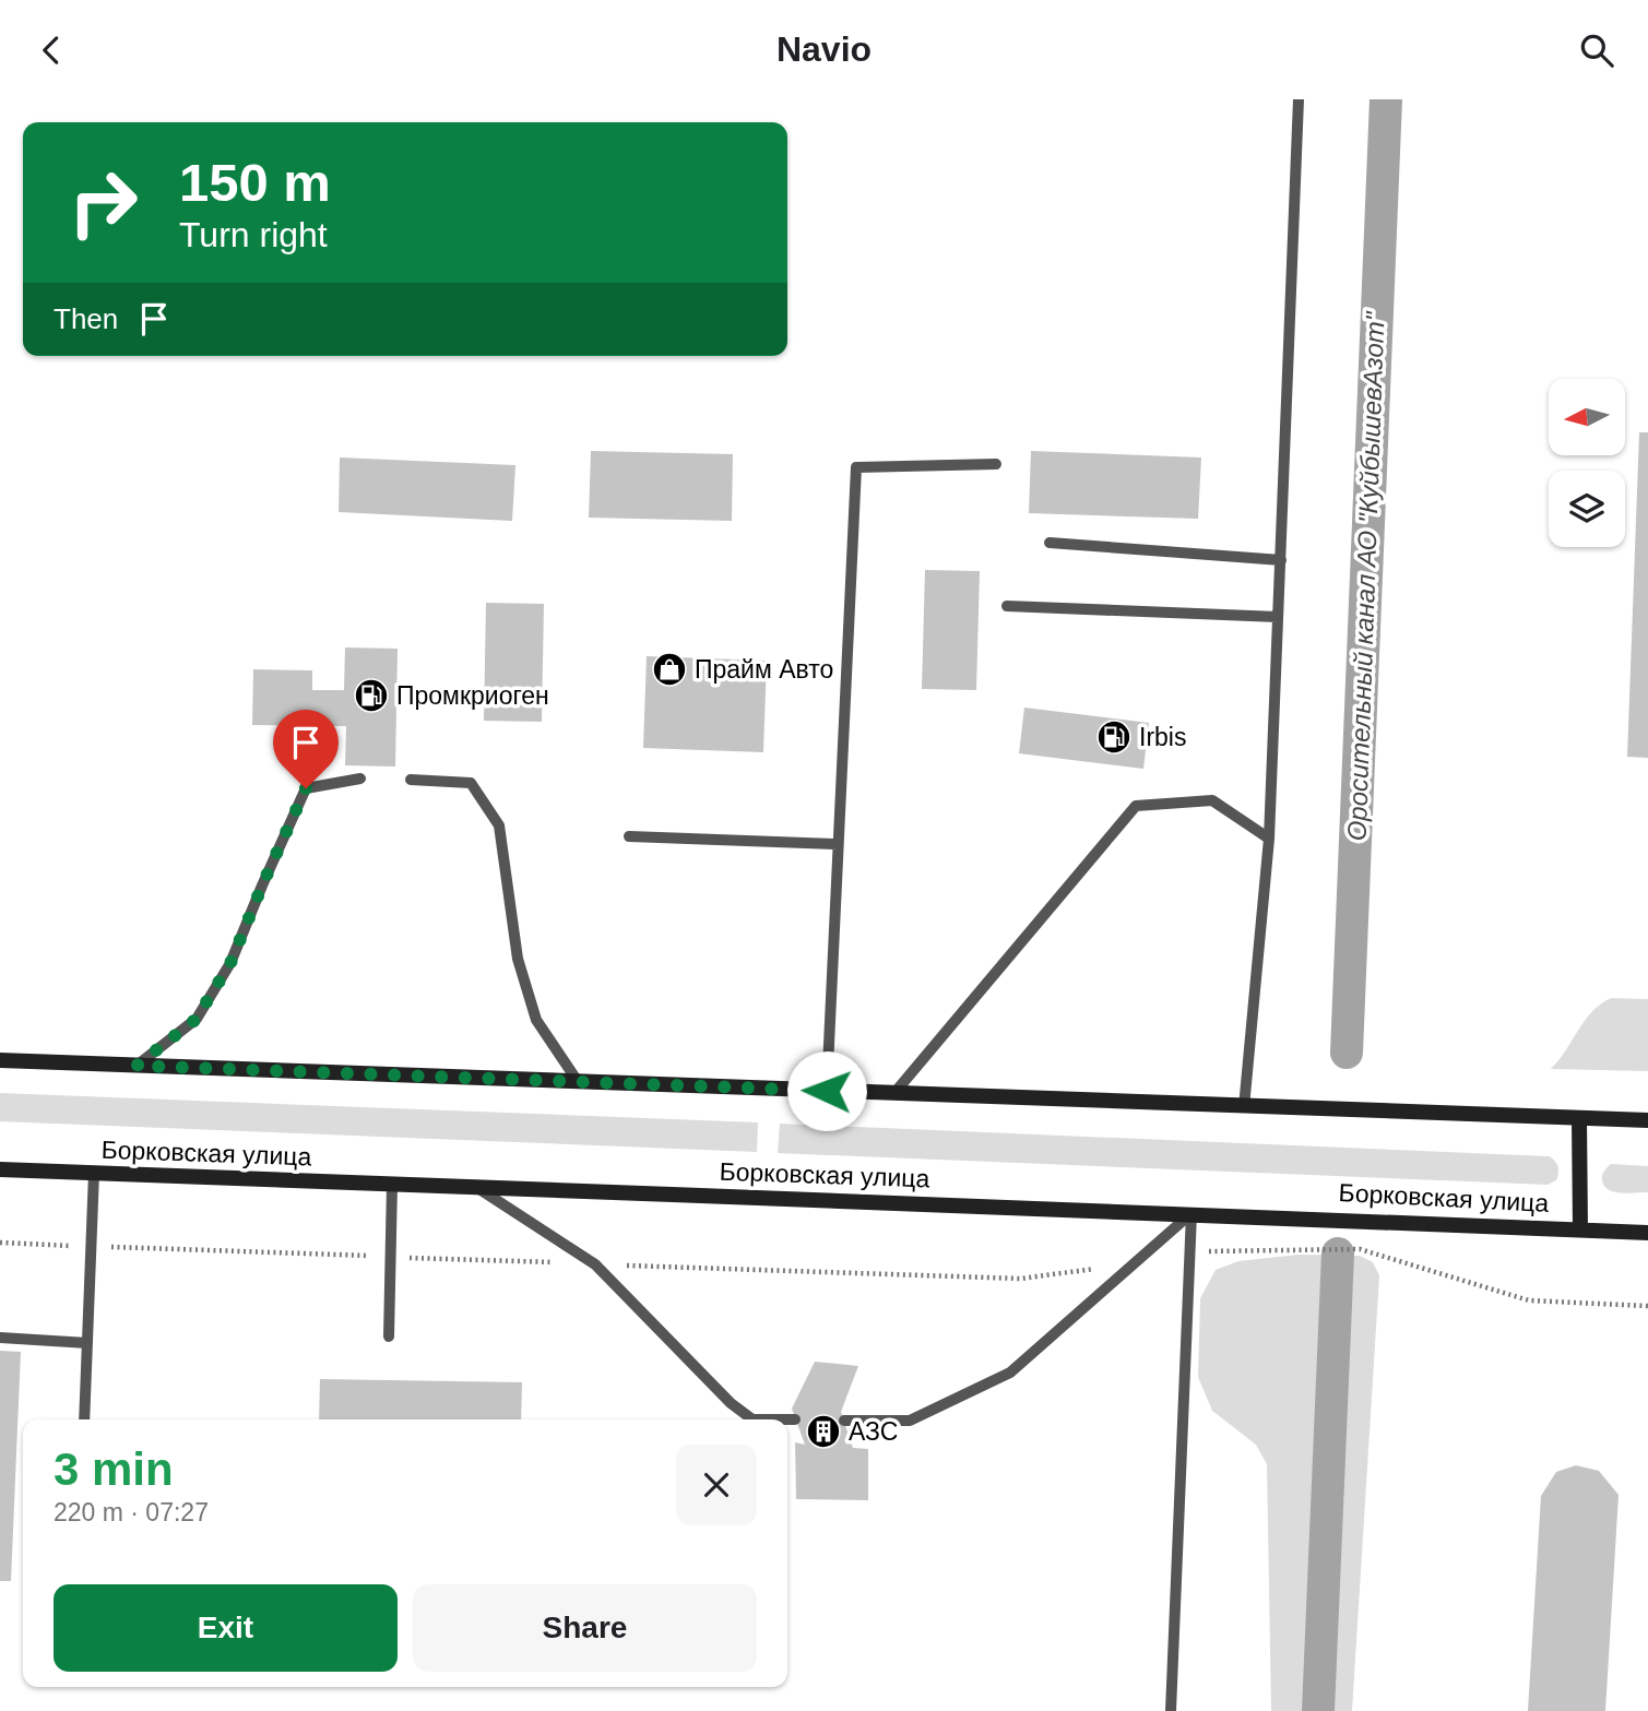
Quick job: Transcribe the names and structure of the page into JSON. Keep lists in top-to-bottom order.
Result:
{
  "streets": {
    "main road": ["Борковская улица"]
  },
  "water": ["Оросительный канал АО \"КуйбышевАзот\""],
  "places": {
    "shop": ["Прайм Авто"],
    "fuel station": ["Промкриоген", "Irbis"],
    "building": ["АЗС"]
  },
  "north": "left",
  "page": {
    "header": "Navio",
    "turn": ["150 m", "Turn right"],
    "then": "Then",
    "heading": ["3 min", "220 m · 07:27"],
    "buttons": ["Exit", "Share"]
  }
}
